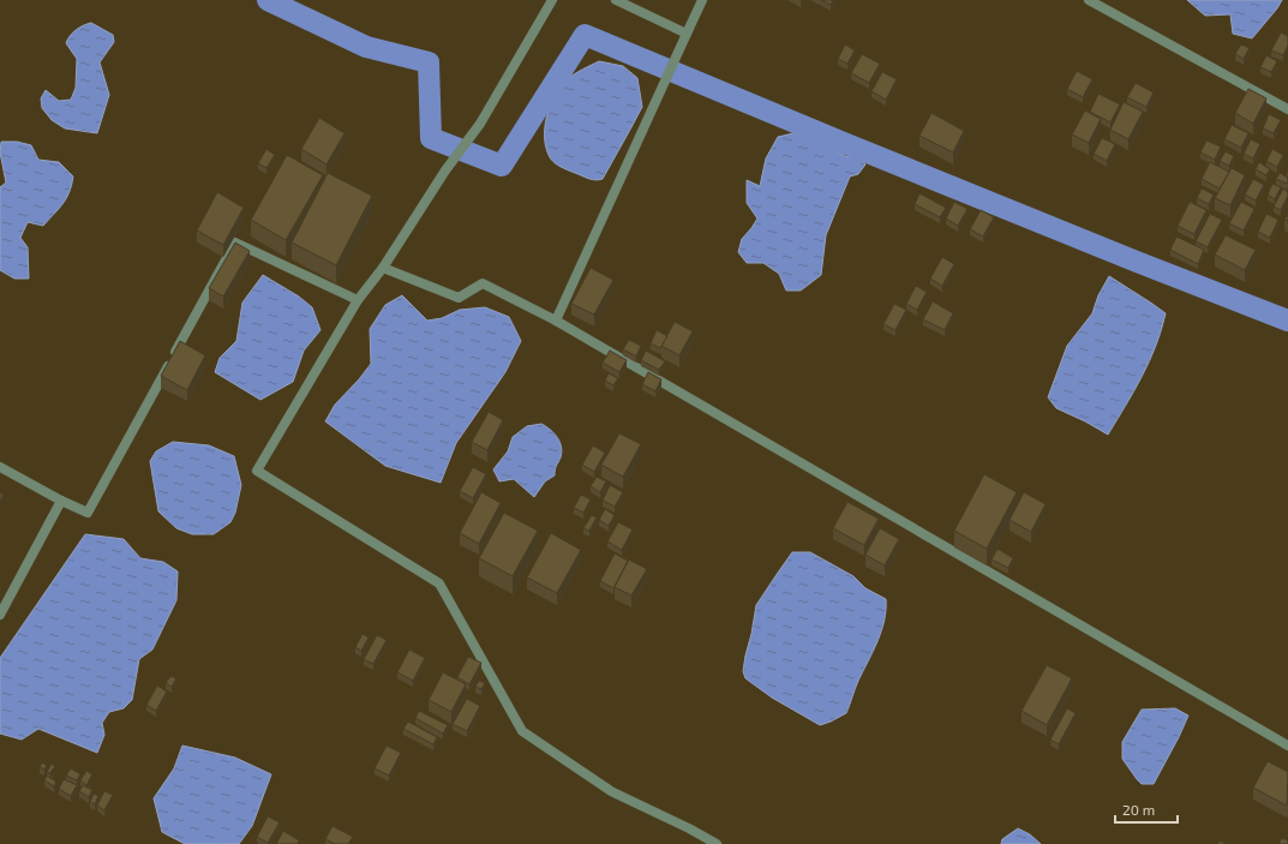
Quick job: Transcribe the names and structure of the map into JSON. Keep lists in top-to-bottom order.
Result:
{
  "scale_bar": "20 m"
}
